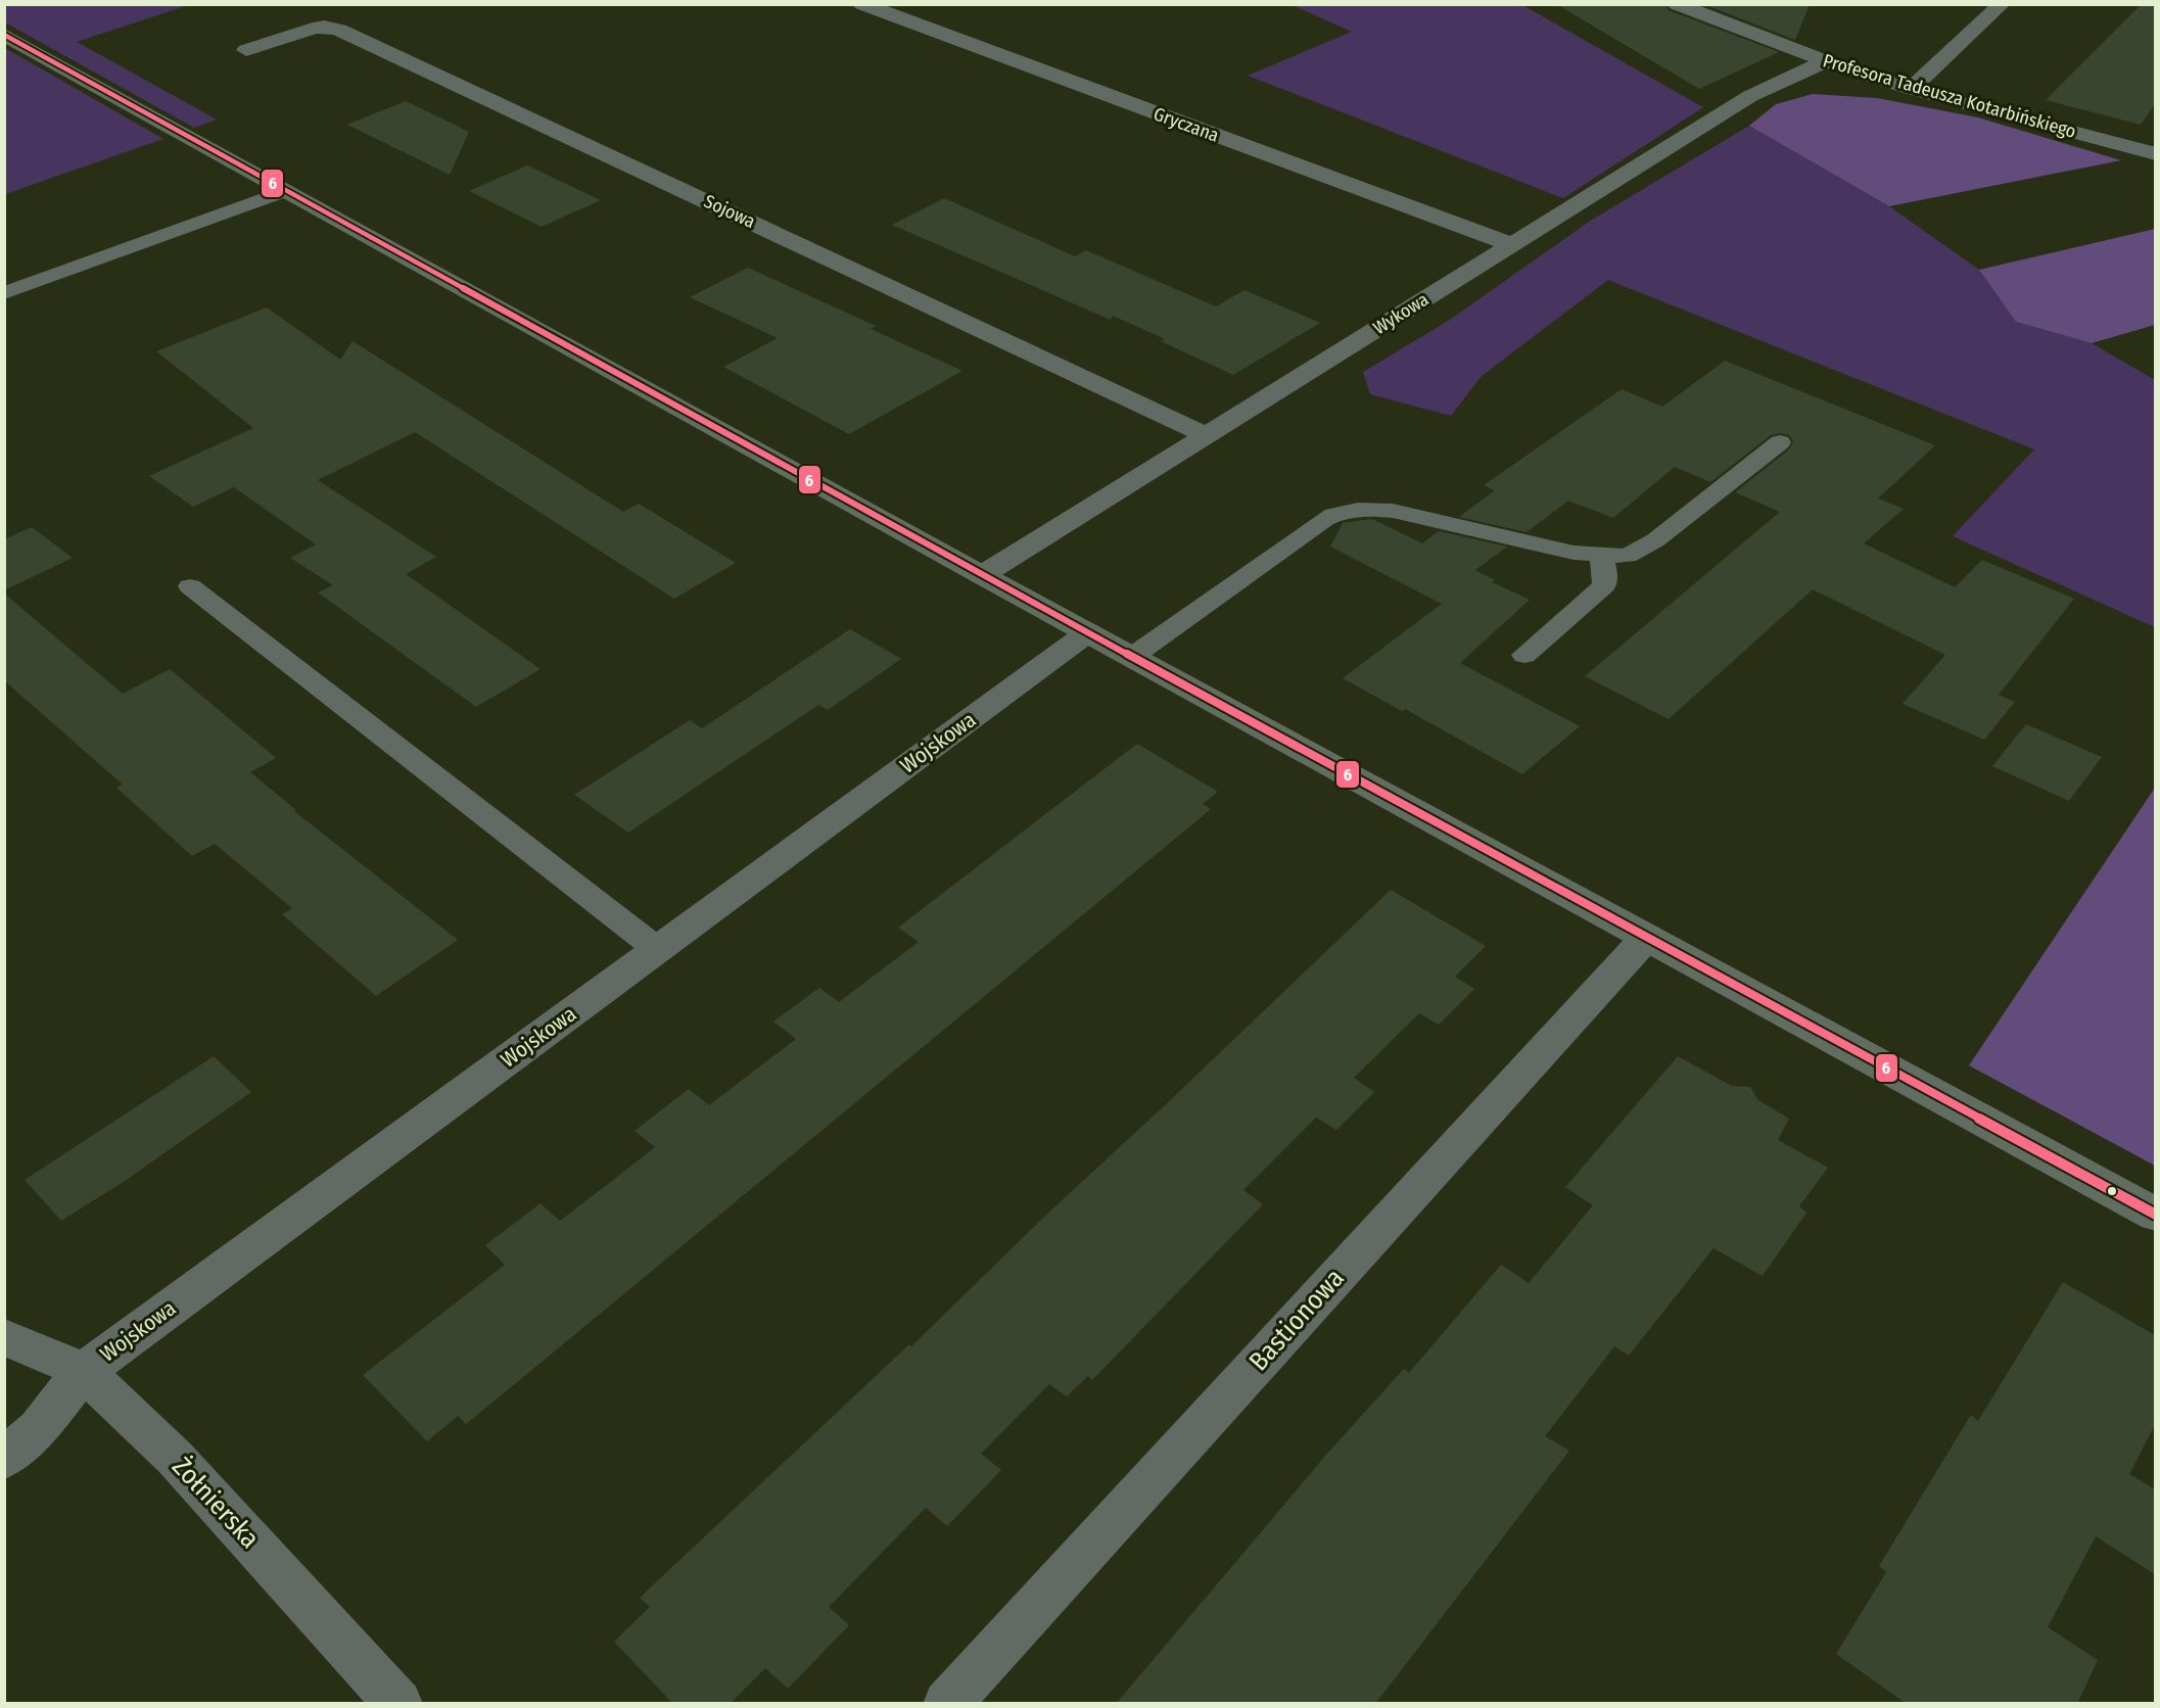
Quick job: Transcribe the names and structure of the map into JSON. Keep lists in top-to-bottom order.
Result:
{
  "streets": {
    "street": [
      "Profesora Tadeusza Kotarbińskiego",
      "Gryczana",
      "Sojowa",
      "Wykowa",
      "Wojskowa",
      "Bastionowa",
      "Żołnierska"
    ]
  },
  "crossings": [
    ["Profesora Tadeusza Kotarbińskiego", "Wykowa"],
    ["Gryczana", "Wykowa"],
    ["Sojowa", "Wykowa"],
    ["Wojskowa", "Żołnierska"]
  ],
  "lines": ["transit line 6"]
}
